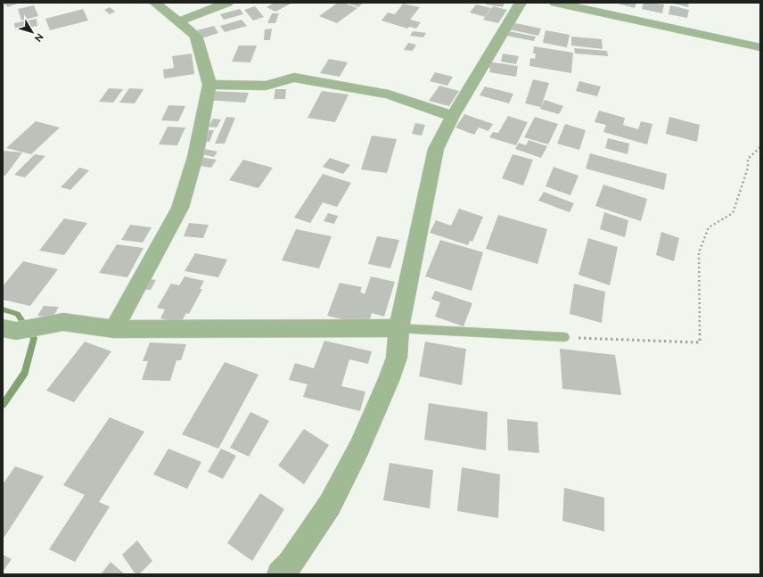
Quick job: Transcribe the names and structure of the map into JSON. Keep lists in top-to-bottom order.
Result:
{
  "north": "bottom right"
}
